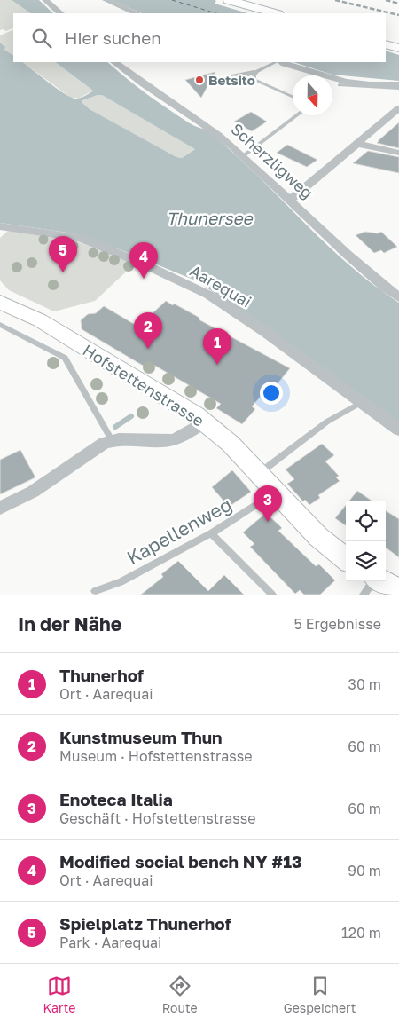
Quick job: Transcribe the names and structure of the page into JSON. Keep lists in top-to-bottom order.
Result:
{
  "streets": {
    "main road": ["Hofstettenstrasse"],
    "street": ["Scherzligweg", "Aarequai"],
    "lane": ["Kapellenweg"]
  },
  "crossings": [
    ["Hofstettenstrasse", "Kapellenweg"]
  ],
  "water": ["Thunersee"],
  "places": ["Betsito"],
  "north": "bottom",
  "page": {
    "search": "Hier suchen",
    "pins": [
      "5",
      "4",
      "2",
      "1",
      "3"
    ],
    "heading": ["In der Nähe", "5 Ergebnisse"],
    "list": [
      {
        "mark": "1",
        "name": "Thunerhof",
        "note": "Ort · Aarequai",
        "value": "30 m"
      },
      {
        "mark": "2",
        "name": "Kunstmuseum Thun",
        "note": "Museum · Hofstettenstrasse",
        "value": "60 m"
      },
      {
        "mark": "3",
        "name": "Enoteca Italia",
        "note": "Geschäft · Hofstettenstrasse",
        "value": "60 m"
      },
      {
        "mark": "4",
        "name": "Modified social bench NY #13",
        "note": "Ort · Aarequai",
        "value": "90 m"
      },
      {
        "mark": "5",
        "name": "Spielplatz Thunerhof",
        "note": "Park · Aarequai",
        "value": "120 m"
      }
    ],
    "nav": ["Karte", "Route", "Gespeichert"]
  }
}
